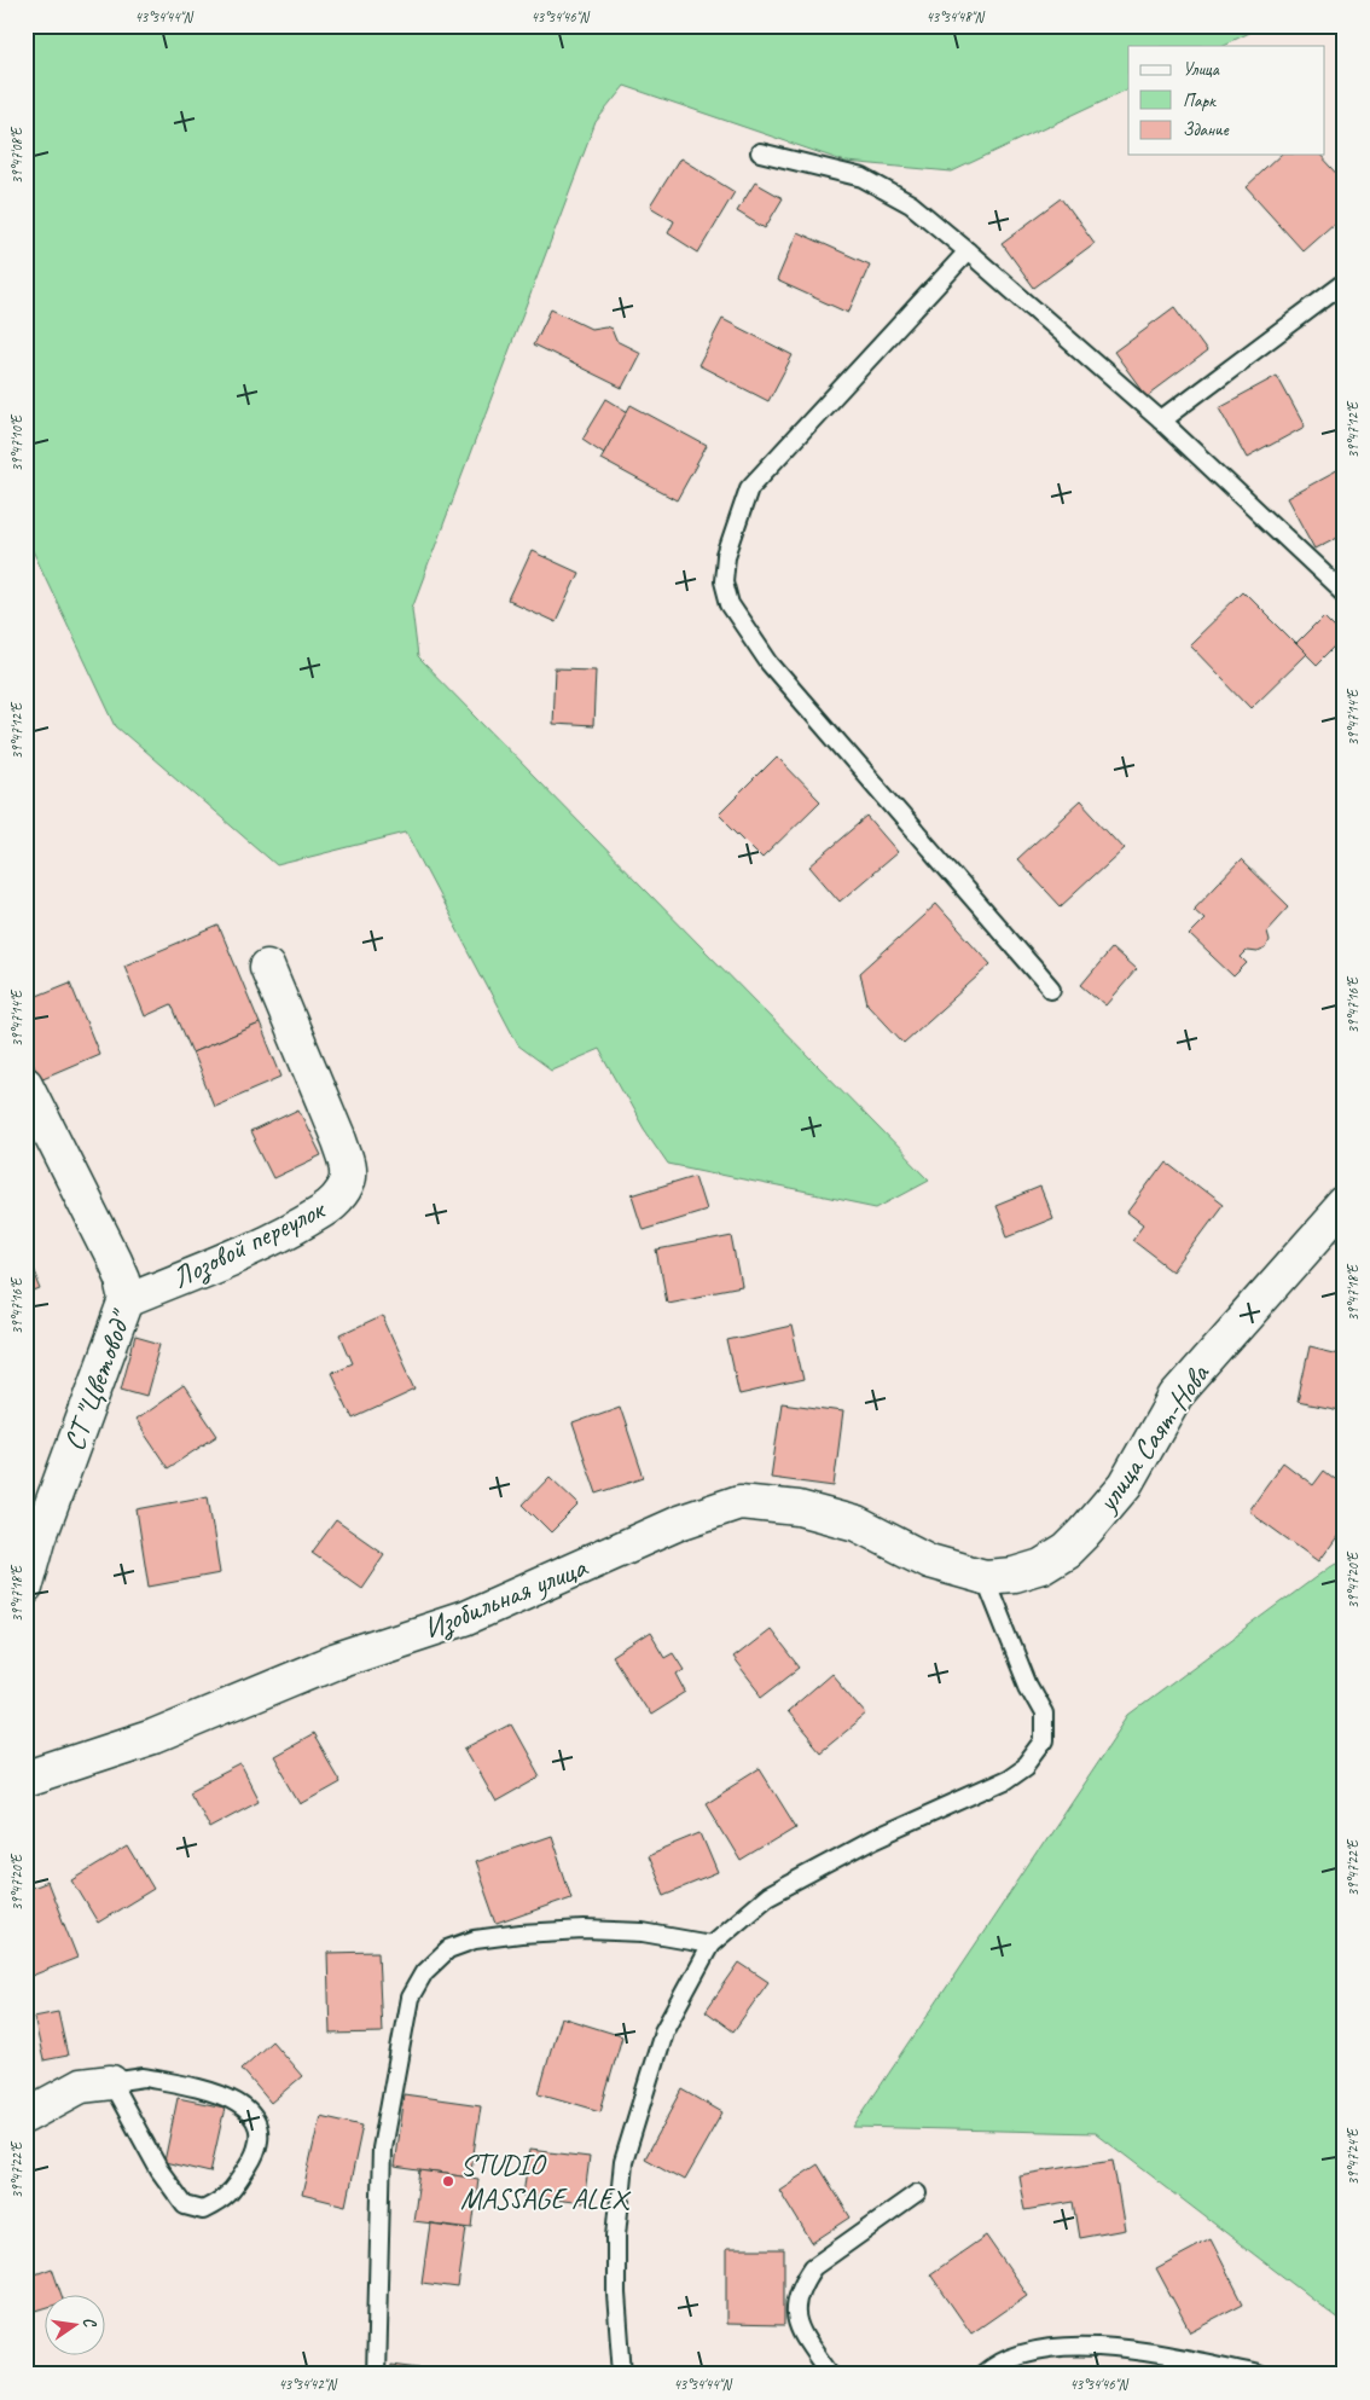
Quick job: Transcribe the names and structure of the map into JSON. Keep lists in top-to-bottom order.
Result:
{
  "streets": {
    "street": [
      "Лозовой переулок",
      "СТ \"Цветовод\"",
      "улица Саят-Нова",
      "Изобильная улица"
    ]
  },
  "crossings": [
    ["Лозовой переулок", "СТ \"Цветовод\""],
    ["улица Саят-Нова", "Изобильная улица"]
  ],
  "places": ["STUDIO MASSAGE ALEX"],
  "legend": ["Улица", "Парк", "Здание"],
  "north": "right",
  "coordinates": [
    "43°34'44\"N",
    "43°34'46\"N",
    "43°34'48\"N",
    "39°47'08\"E",
    "39°47'12\"E",
    "39°47'10\"E",
    "39°47'14\"E",
    "39°47'16\"E",
    "39°47'18\"E",
    "39°47'20\"E",
    "39°47'22\"E",
    "39°47'24\"E",
    "43°34'42\"N"
  ]
}
